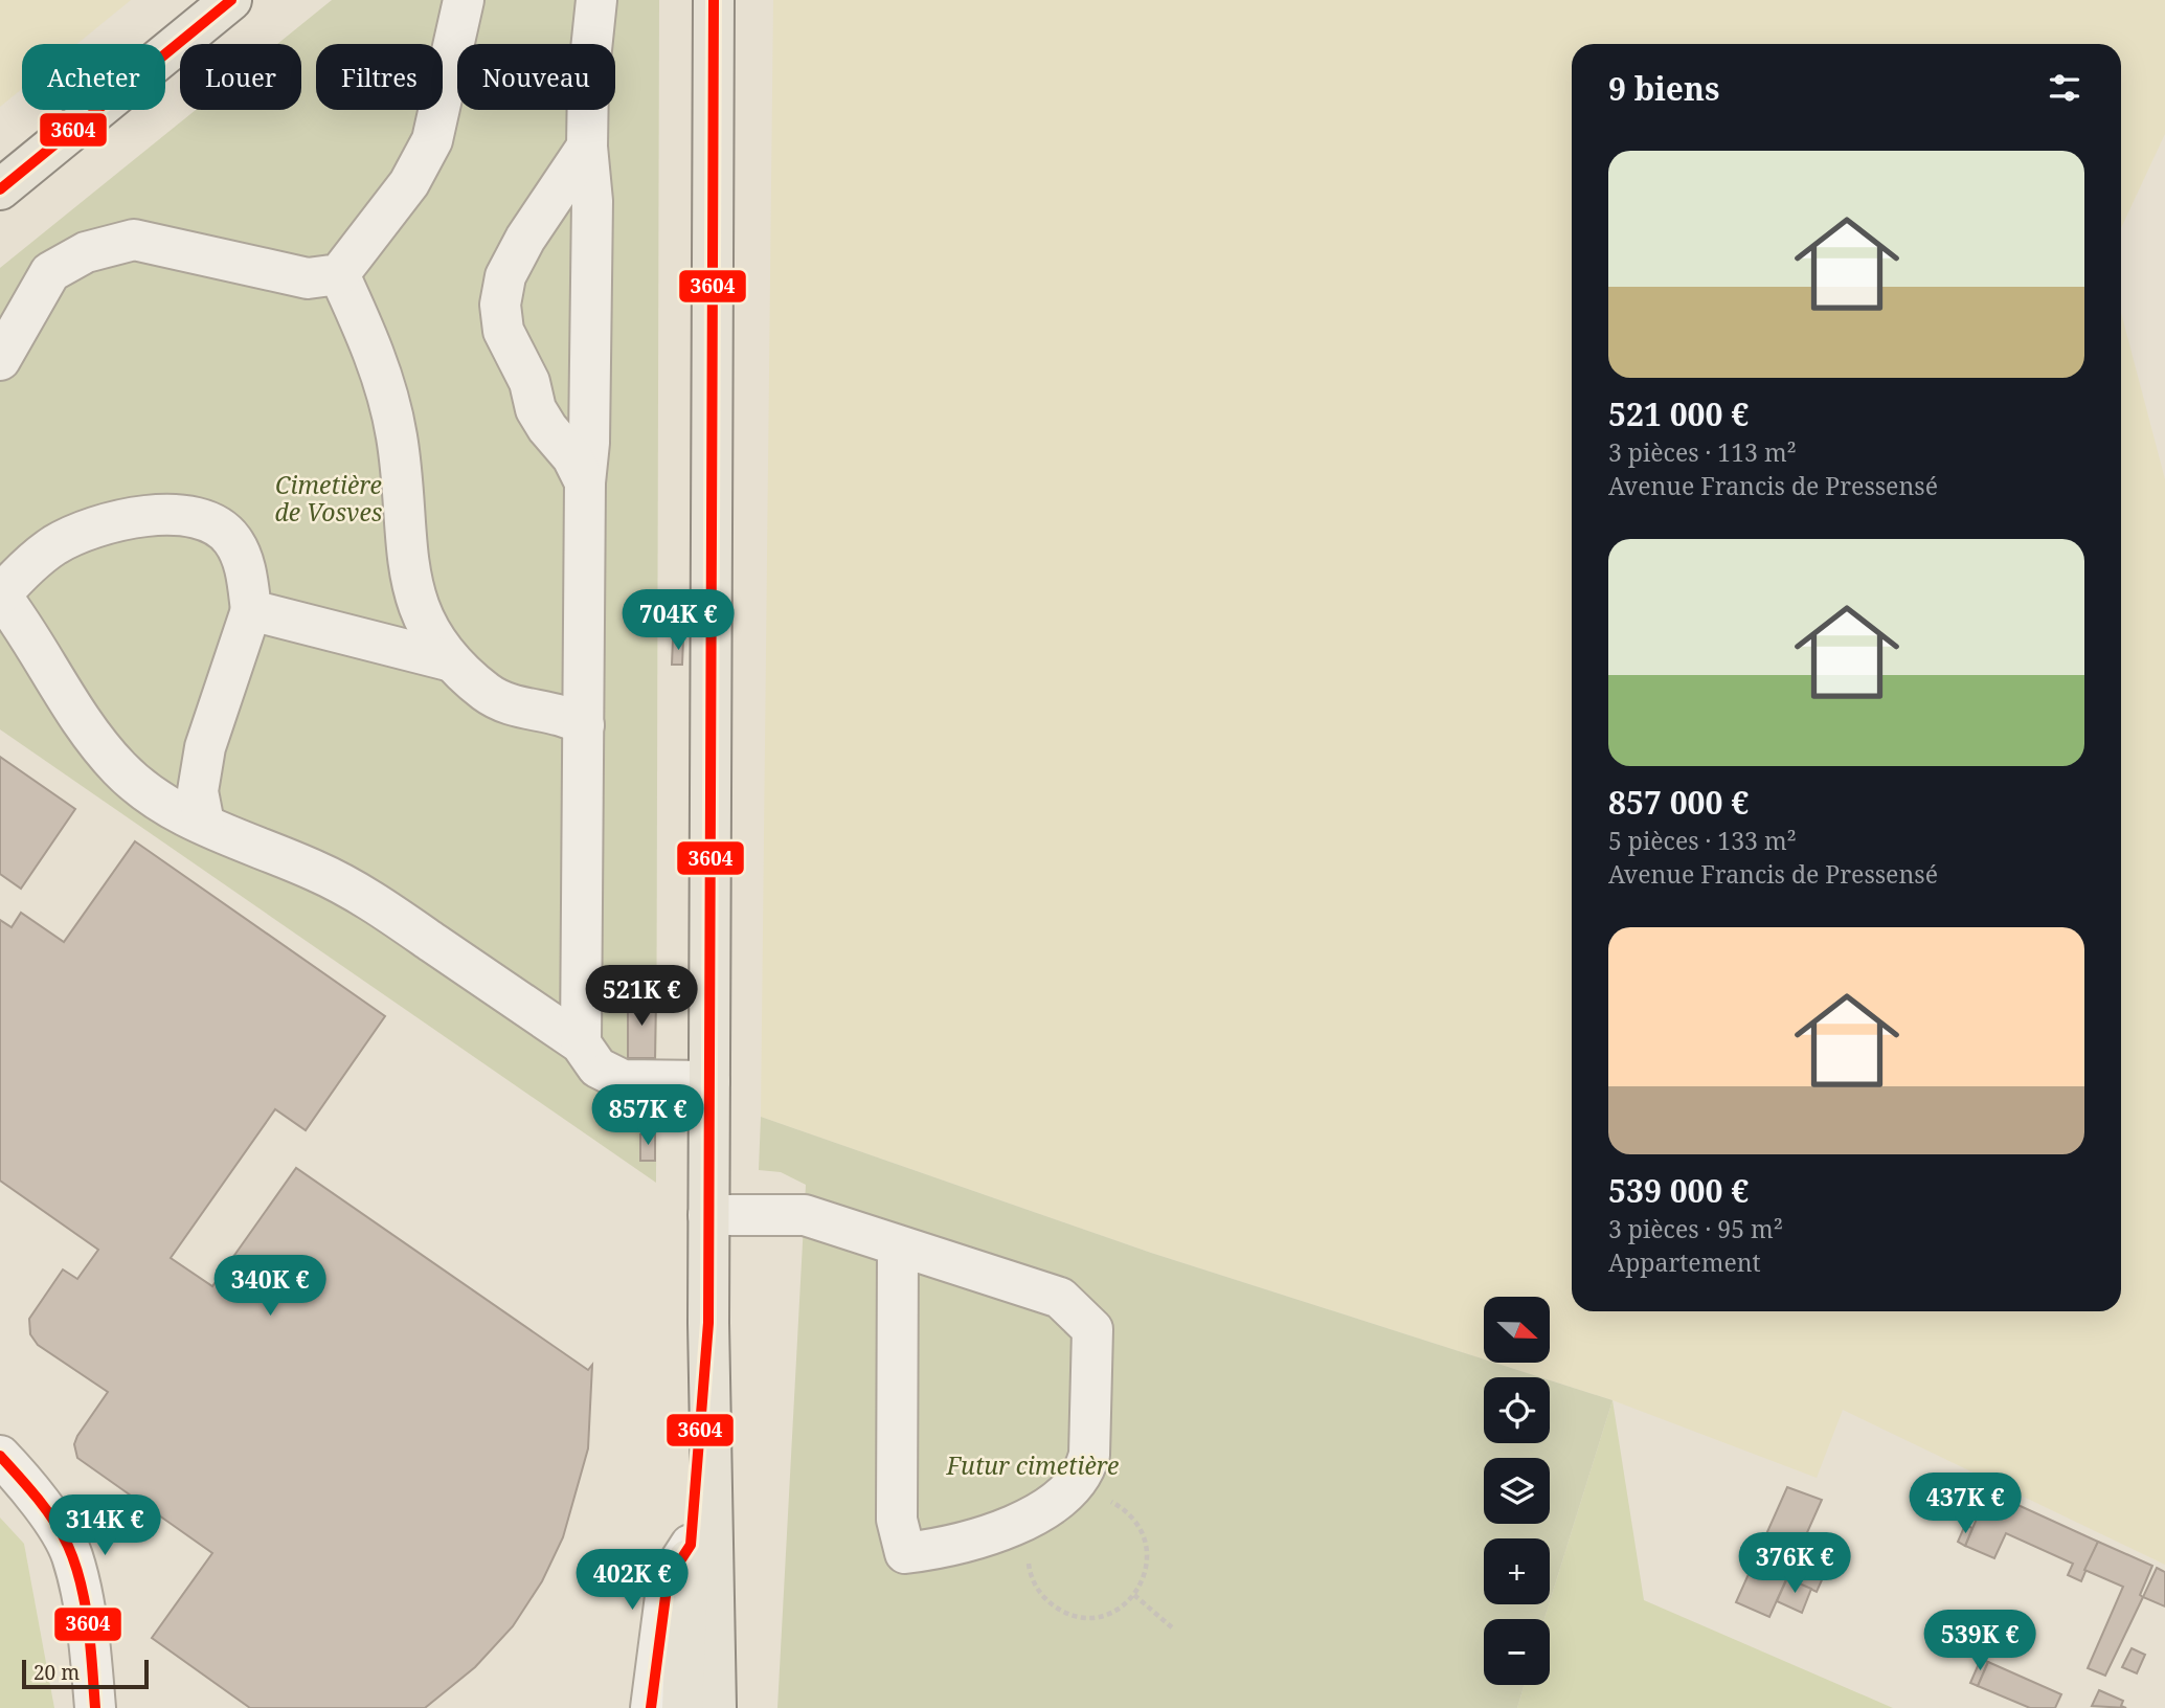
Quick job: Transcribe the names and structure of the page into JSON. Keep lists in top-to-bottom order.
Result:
{
  "parks": ["Cimetière de Vosves", "Futur cimetière"],
  "lines": ["transit line 3604"],
  "scale_bar": "20 m",
  "north": "right",
  "page": {
    "chip": [
      "Acheter",
      "Louer",
      "Filtres",
      "Nouveau"
    ],
    "heading": "9 biens",
    "list": [
      {
        "name": "521 000 €",
        "note": "3 pièces · 113 m² · Avenue Francis de Pressensé"
      },
      {
        "name": "857 000 €",
        "note": "5 pièces · 133 m² · Avenue Francis de Pressensé"
      },
      {
        "name": "539 000 €",
        "note": "3 pièces · 95 m² · Appartement"
      }
    ],
    "price": [
      "704K €",
      "521K €",
      "857K €",
      "340K €",
      "437K €",
      "314K €",
      "376K €",
      "402K €",
      "539K €"
    ],
    "map_buttons": ["+", "−"],
    "scale": "20 m"
  }
}
